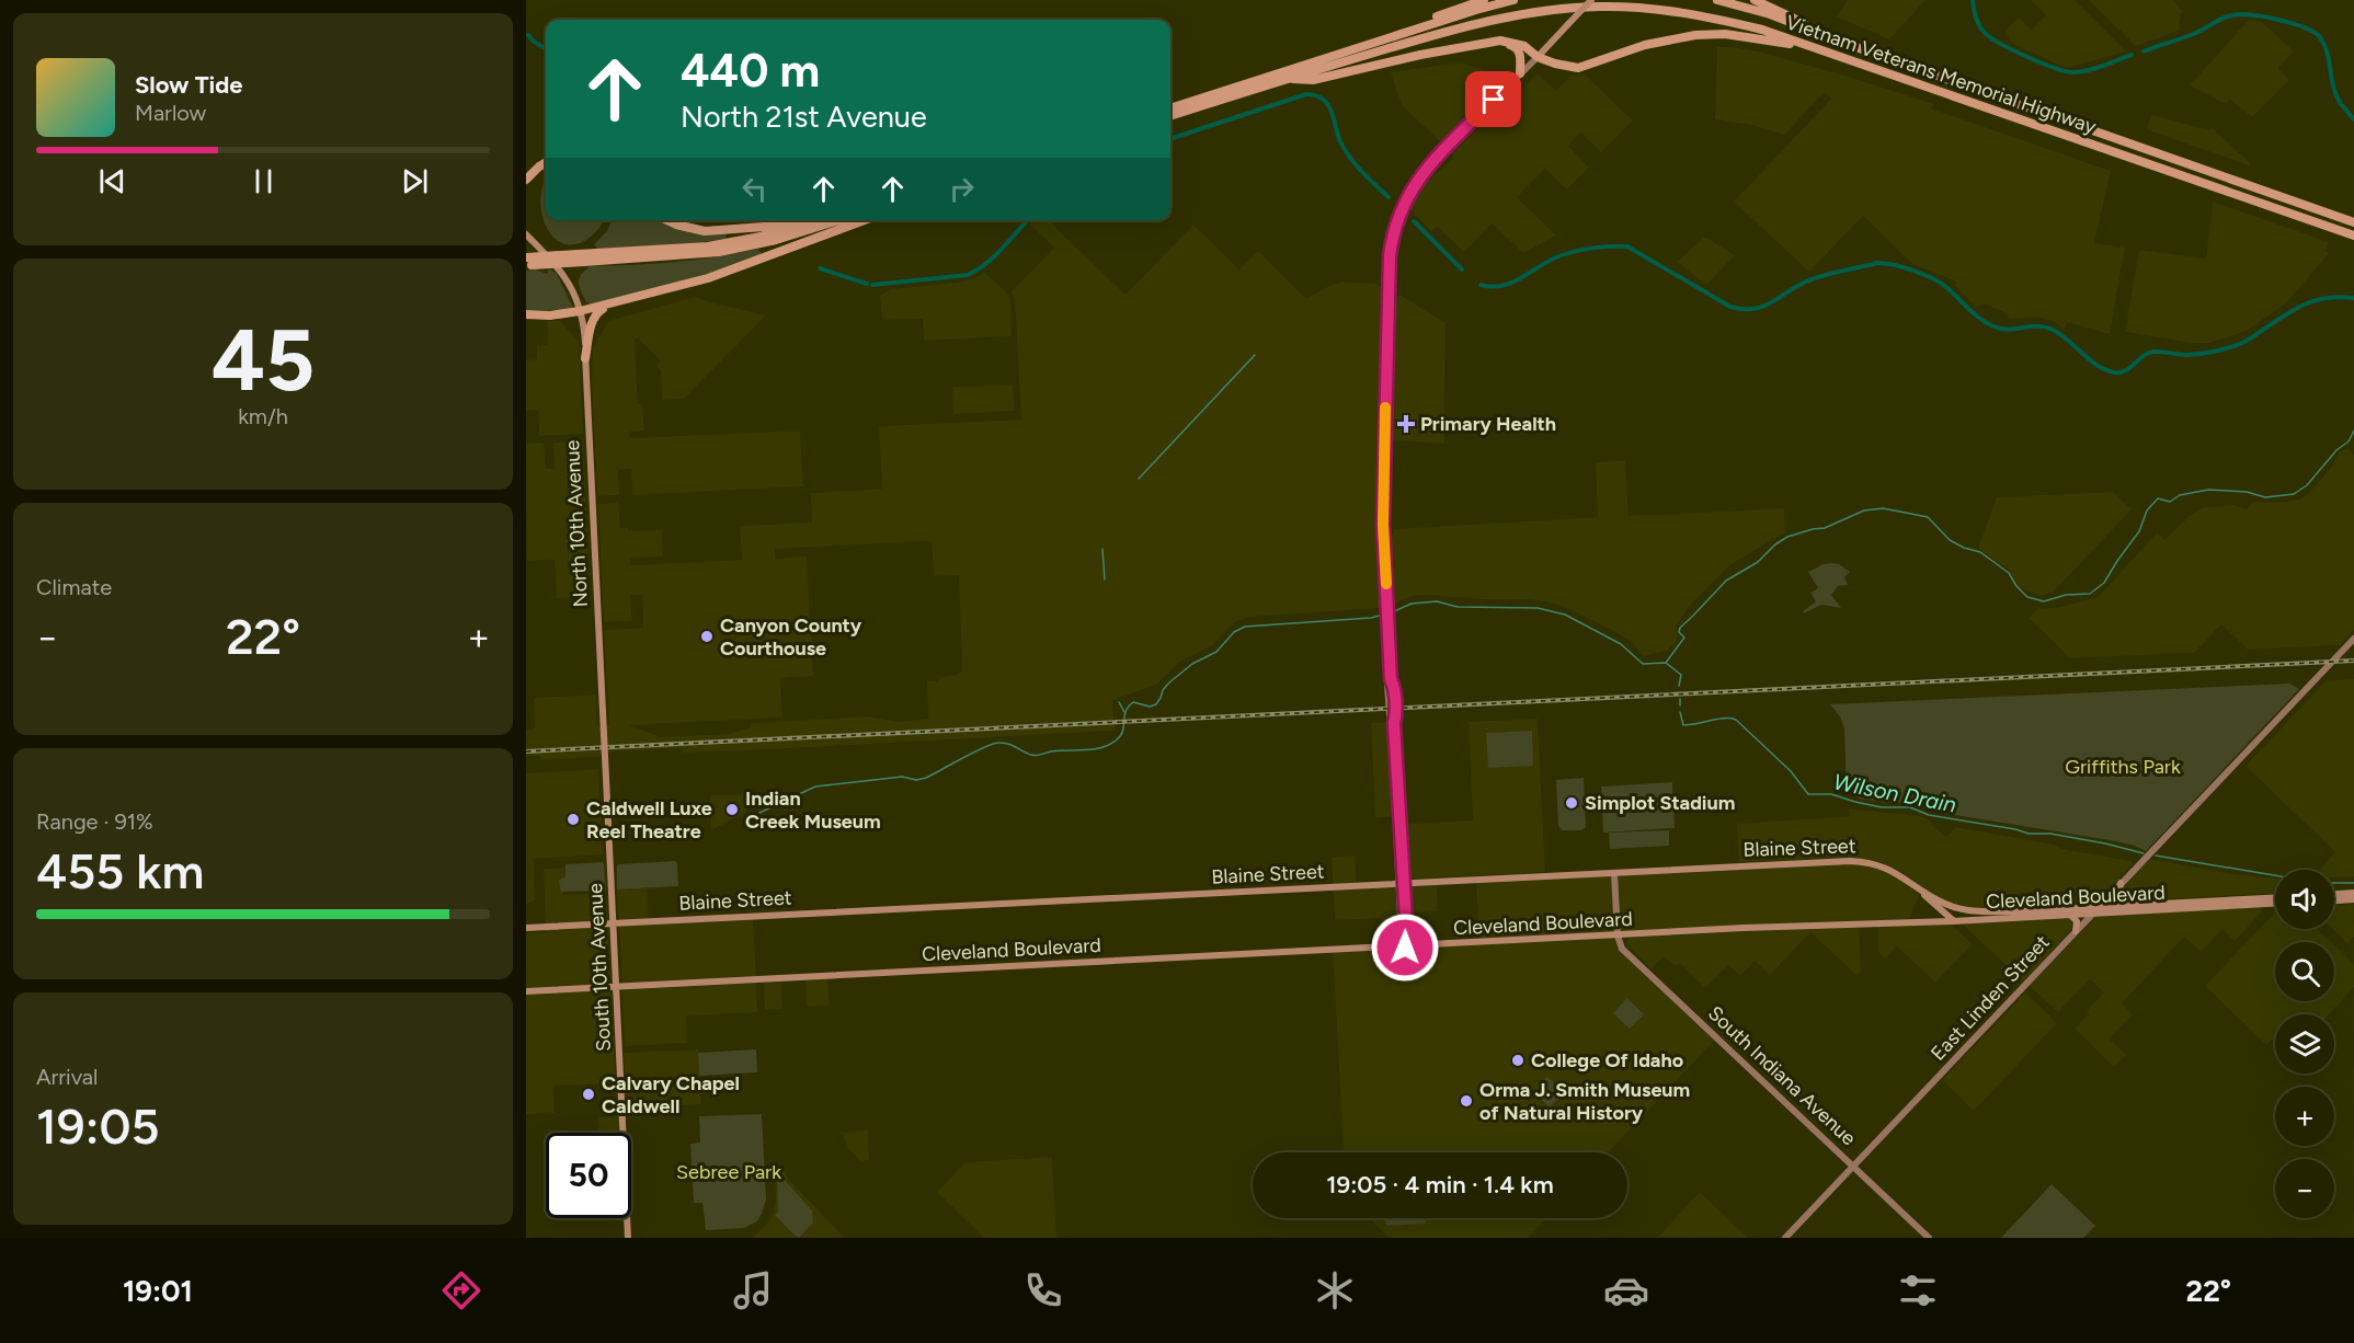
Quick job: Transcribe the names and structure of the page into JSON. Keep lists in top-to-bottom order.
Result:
{
  "streets": {
    "highway": ["Vietnam Veterans Memorial Highway"],
    "main road": [
      "North 10th Avenue",
      "Blaine Street",
      "Cleveland Boulevard",
      "South 10th Avenue",
      "East Linden Street",
      "South Indiana Avenue"
    ]
  },
  "crossings": [
    ["North 10th Avenue", "South 10th Avenue"],
    ["Blaine Street", "Cleveland Boulevard"],
    ["Blaine Street", "South 10th Avenue"],
    ["Cleveland Boulevard", "South 10th Avenue"],
    ["Cleveland Boulevard", "East Linden Street"],
    ["Cleveland Boulevard", "South Indiana Avenue"],
    ["East Linden Street", "South Indiana Avenue"]
  ],
  "water": ["Wilson Drain"],
  "parks": ["Griffiths Park", "Sebree Park"],
  "places": {
    "health": ["Primary Health"],
    "other": [
      "Canyon County Courthouse",
      "Simplot Stadium",
      "Indian Creek Museum",
      "Caldwell Luxe Reel Theatre",
      "College Of Idaho",
      "Calvary Chapel Caldwell",
      "Orma J. Smith Museum of Natural History"
    ]
  },
  "page": {
    "turn": ["440 m", "North 21st Avenue"],
    "song": ["Slow Tide", "Marlow"],
    "tile": [
      ["45", "km/h"],
      "Climate",
      ["Range · 91%", "455 km"],
      ["Arrival", "19:05"]
    ],
    "heat": ["−", "22°", "+"],
    "map_buttons": ["+", "−"],
    "limit": "50",
    "trip": "19:05 · 4 min · 1.4 km",
    "tabs": ["19:01", "22°"]
  }
}
